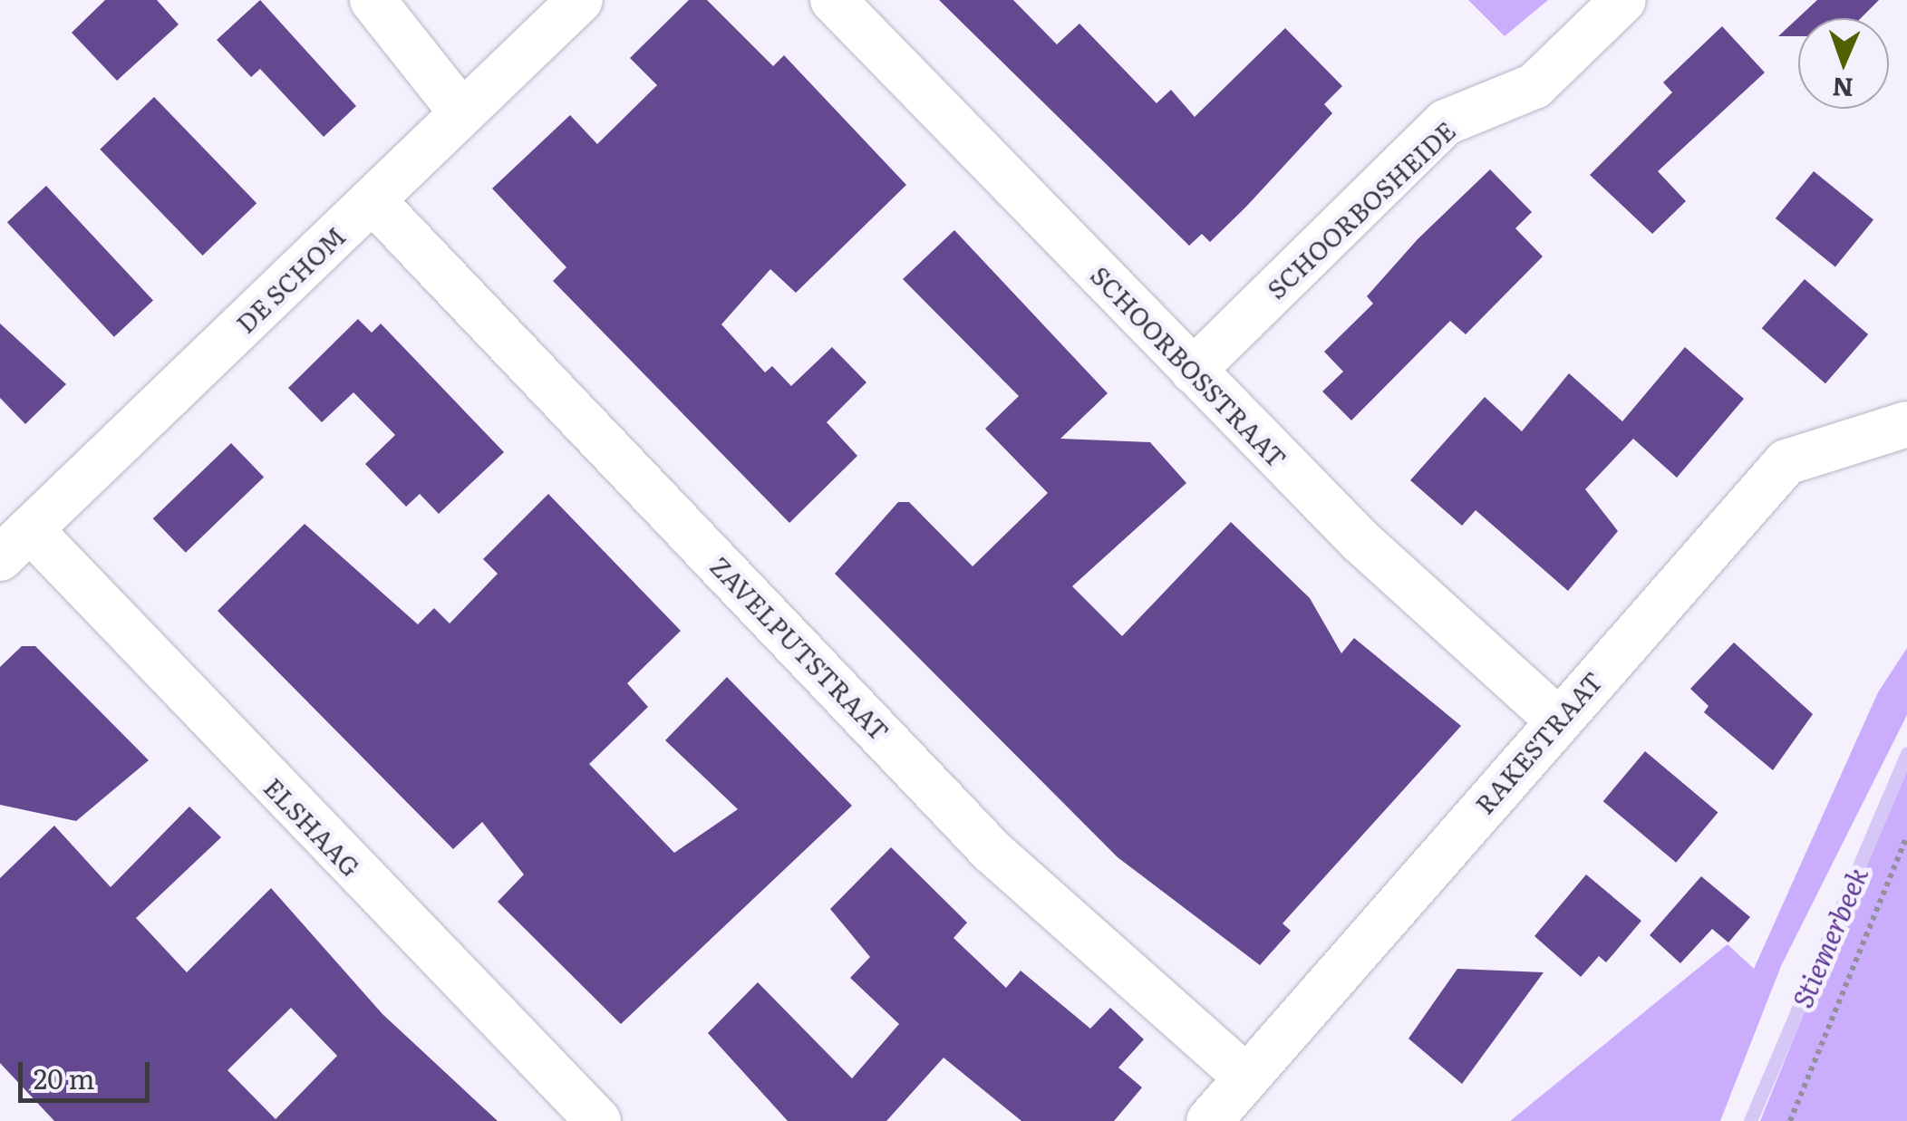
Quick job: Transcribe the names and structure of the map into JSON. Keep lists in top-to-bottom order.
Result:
{
  "streets": {
    "street": [
      "SCHOORBOSHEIDE",
      "DE SCHOM",
      "SCHOORBOSSTRAAT",
      "ZAVELPUTSTRAAT",
      "RAKESTRAAT",
      "ELSHAAG"
    ]
  },
  "crossings": [
    ["SCHOORBOSHEIDE", "SCHOORBOSSTRAAT"],
    ["DE SCHOM", "ZAVELPUTSTRAAT"],
    ["DE SCHOM", "ELSHAAG"],
    ["SCHOORBOSSTRAAT", "RAKESTRAAT"],
    ["ZAVELPUTSTRAAT", "RAKESTRAAT"]
  ],
  "water": ["Stiemerbeek"],
  "scale_bar": "20 m",
  "north": "bottom"
}
